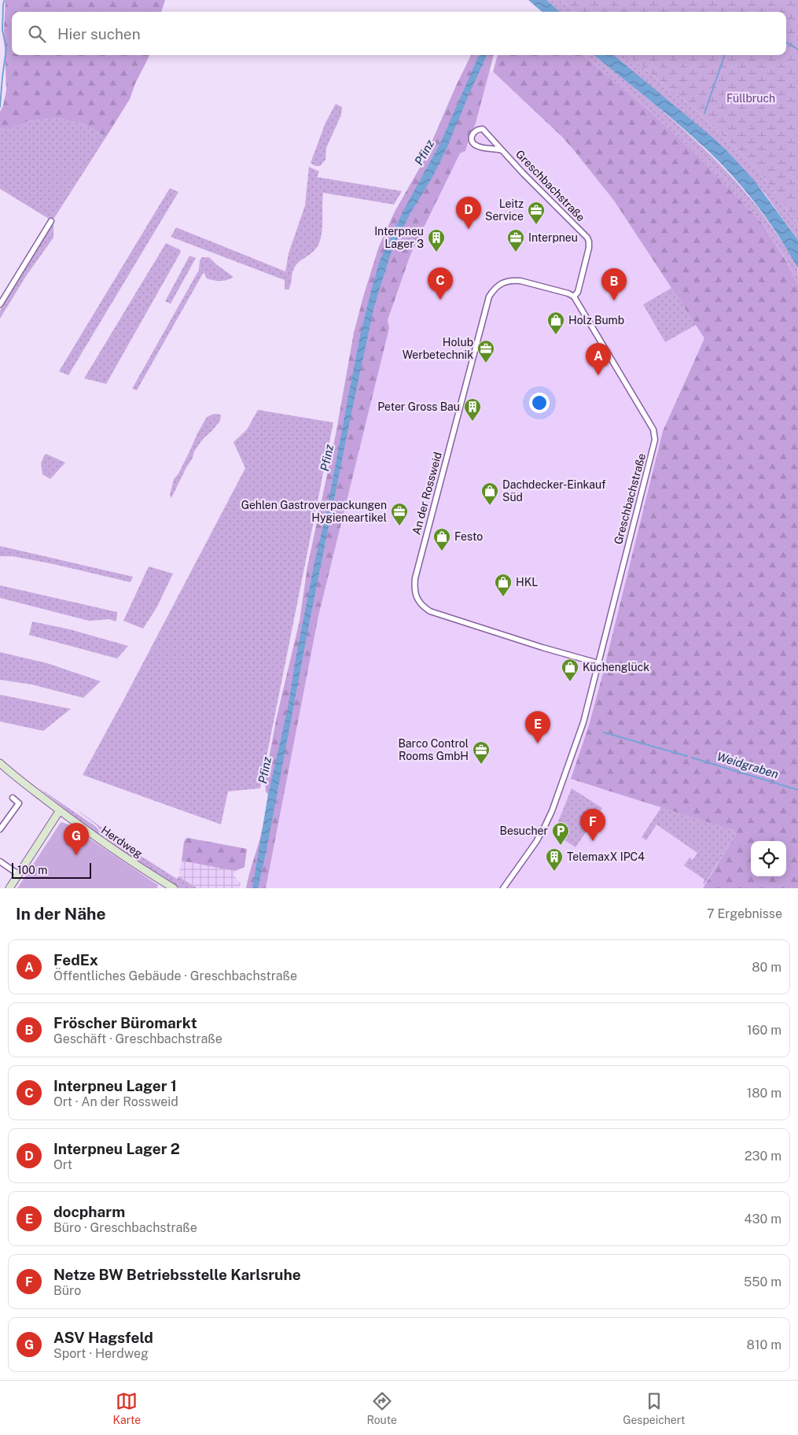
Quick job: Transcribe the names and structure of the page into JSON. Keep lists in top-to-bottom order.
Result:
{
  "streets": {
    "main road": ["Herdweg"],
    "street": ["Greschbachstraße", "An der Rossweid"]
  },
  "crossings": [
    ["Greschbachstraße", "An der Rossweid"]
  ],
  "water": ["Pfinz", "Weidgraben"],
  "parks": ["Füllbruch"],
  "places": {
    "office": [
      "Leitz Service",
      "Interpneu",
      "Holub Werbetechnik",
      "Gehlen Gastroverpackungen Hygieneartikel",
      "Barco Control Rooms GmbH"
    ],
    "building": ["Interpneu Lager 3", "Peter Gross Bau", "TelemaxX IPC4"],
    "shop": [
      "Holz Bumb",
      "Dachdecker-Einkauf Süd",
      "Festo",
      "HKL",
      "Küchenglück"
    ],
    "parking": ["Besucher"]
  },
  "scale_bar": "100 m",
  "page": {
    "search": "Hier suchen",
    "pins": [
      "D",
      "C",
      "B",
      "A",
      "E",
      "F",
      "G"
    ],
    "scale": "100 m",
    "heading": ["In der Nähe", "7 Ergebnisse"],
    "list": [
      {
        "mark": "A",
        "name": "FedEx",
        "note": "Öffentliches Gebäude · Greschbachstraße",
        "value": "80 m"
      },
      {
        "mark": "B",
        "name": "Fröscher Büromarkt",
        "note": "Geschäft · Greschbachstraße",
        "value": "160 m"
      },
      {
        "mark": "C",
        "name": "Interpneu Lager 1",
        "note": "Ort · An der Rossweid",
        "value": "180 m"
      },
      {
        "mark": "D",
        "name": "Interpneu Lager 2",
        "note": "Ort",
        "value": "230 m"
      },
      {
        "mark": "E",
        "name": "docpharm",
        "note": "Büro · Greschbachstraße",
        "value": "430 m"
      },
      {
        "mark": "F",
        "name": "Netze BW Betriebsstelle Karlsruhe",
        "note": "Büro",
        "value": "550 m"
      },
      {
        "mark": "G",
        "name": "ASV Hagsfeld",
        "note": "Sport · Herdweg",
        "value": "810 m"
      }
    ],
    "nav": ["Karte", "Route", "Gespeichert"]
  }
}
